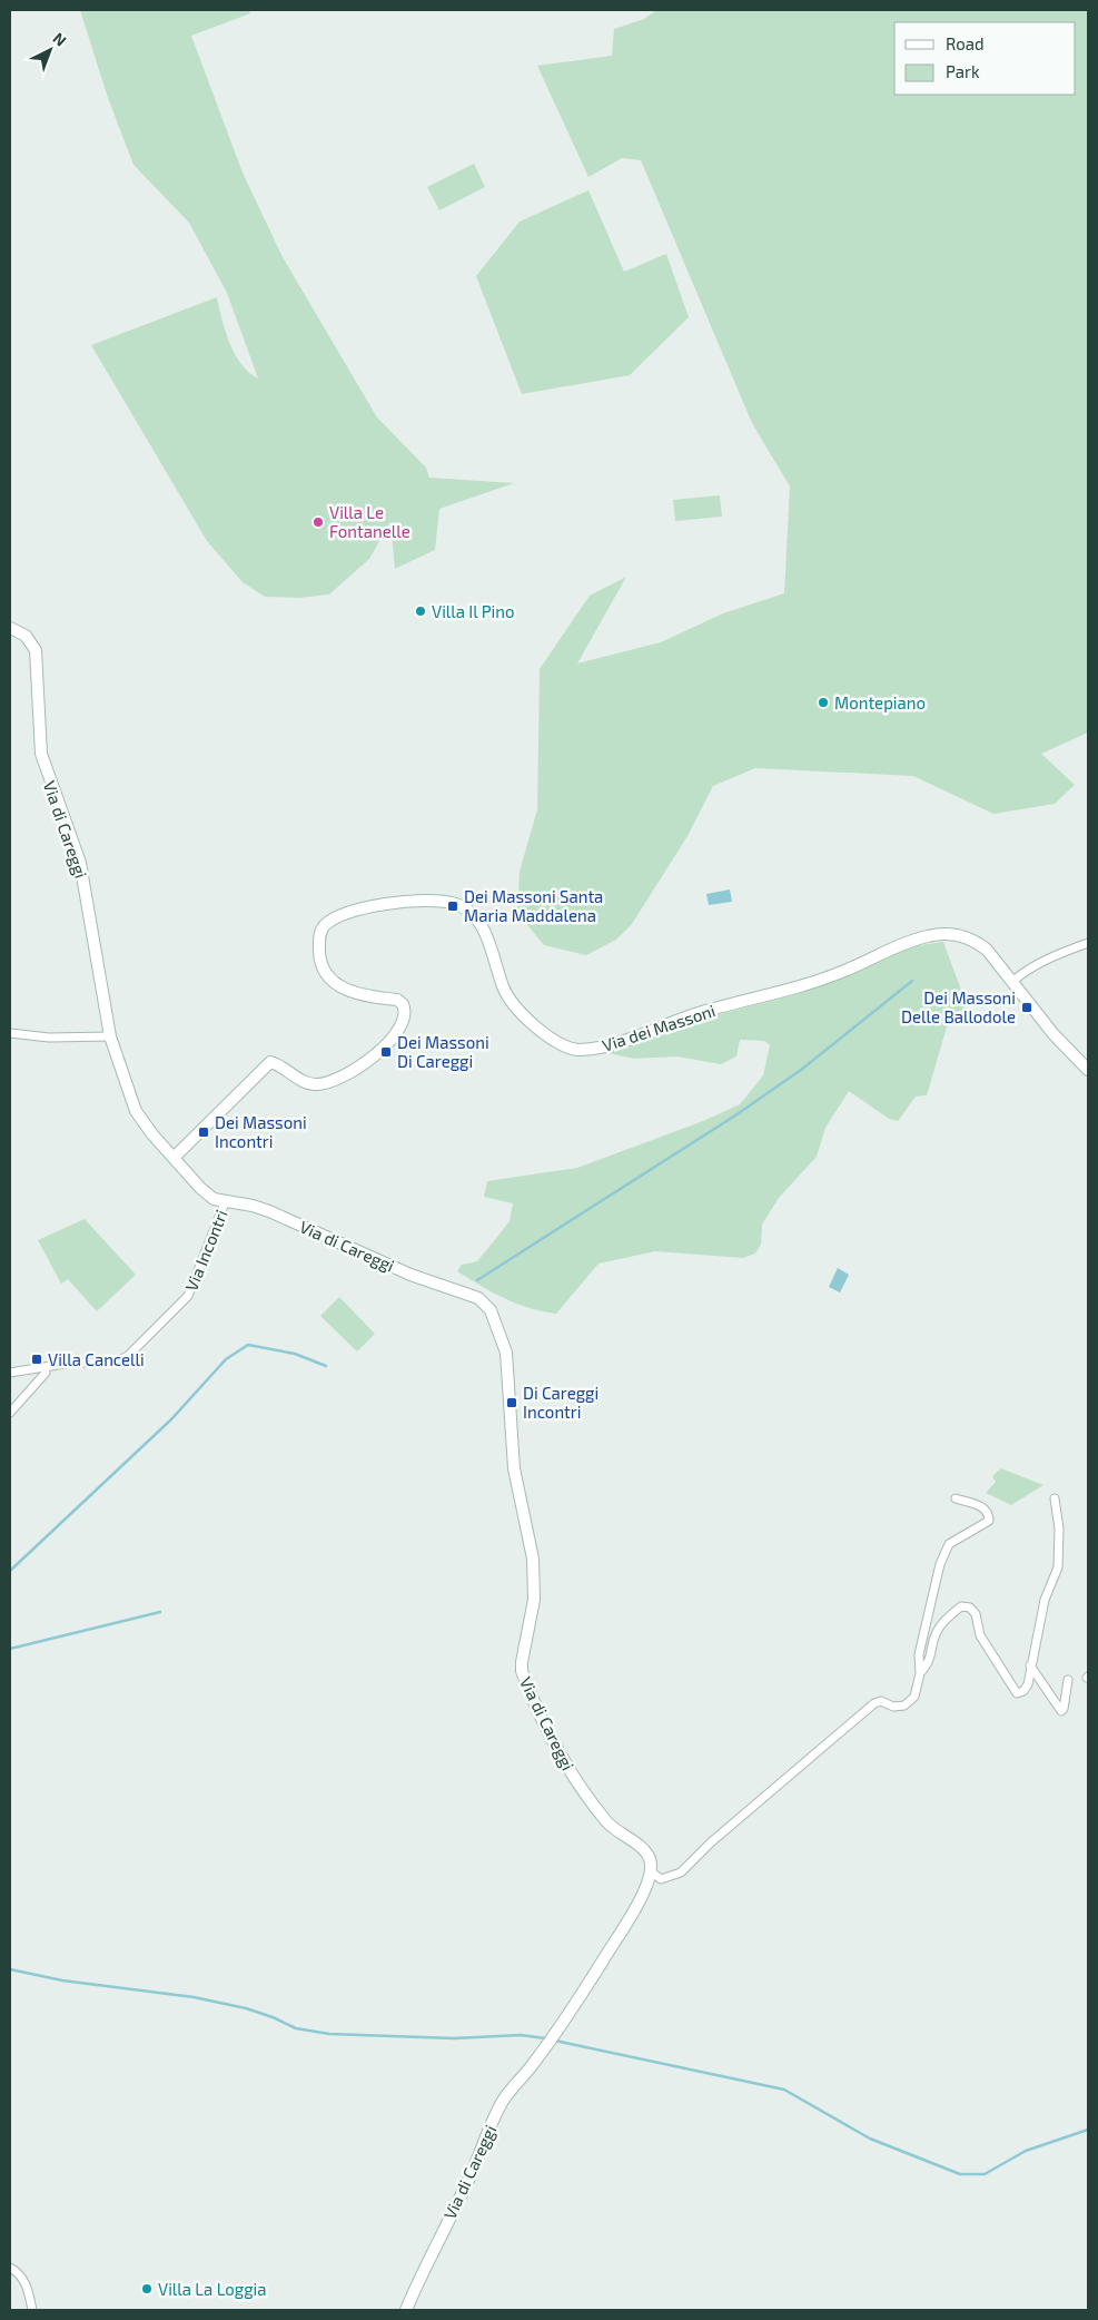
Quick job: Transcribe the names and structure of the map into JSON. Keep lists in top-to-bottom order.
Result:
{
  "streets": {
    "street": ["Via di Careggi", "Via dei Massoni", "Via Incontri"]
  },
  "crossings": [
    ["Via di Careggi", "Via dei Massoni"],
    ["Via di Careggi", "Via Incontri"]
  ],
  "places": {
    "other": [
      "Villa Le Fontanelle",
      "Villa Il Pino",
      "Montepiano",
      "Villa La Loggia"
    ],
    "transit": [
      "Dei Massoni Santa Maria Maddalena",
      "Dei Massoni Delle Ballodole",
      "Dei Massoni Di Careggi",
      "Dei Massoni Incontri",
      "Villa Cancelli",
      "Di Careggi Incontri"
    ]
  },
  "legend": ["Road", "Park"],
  "north": "top right"
}
